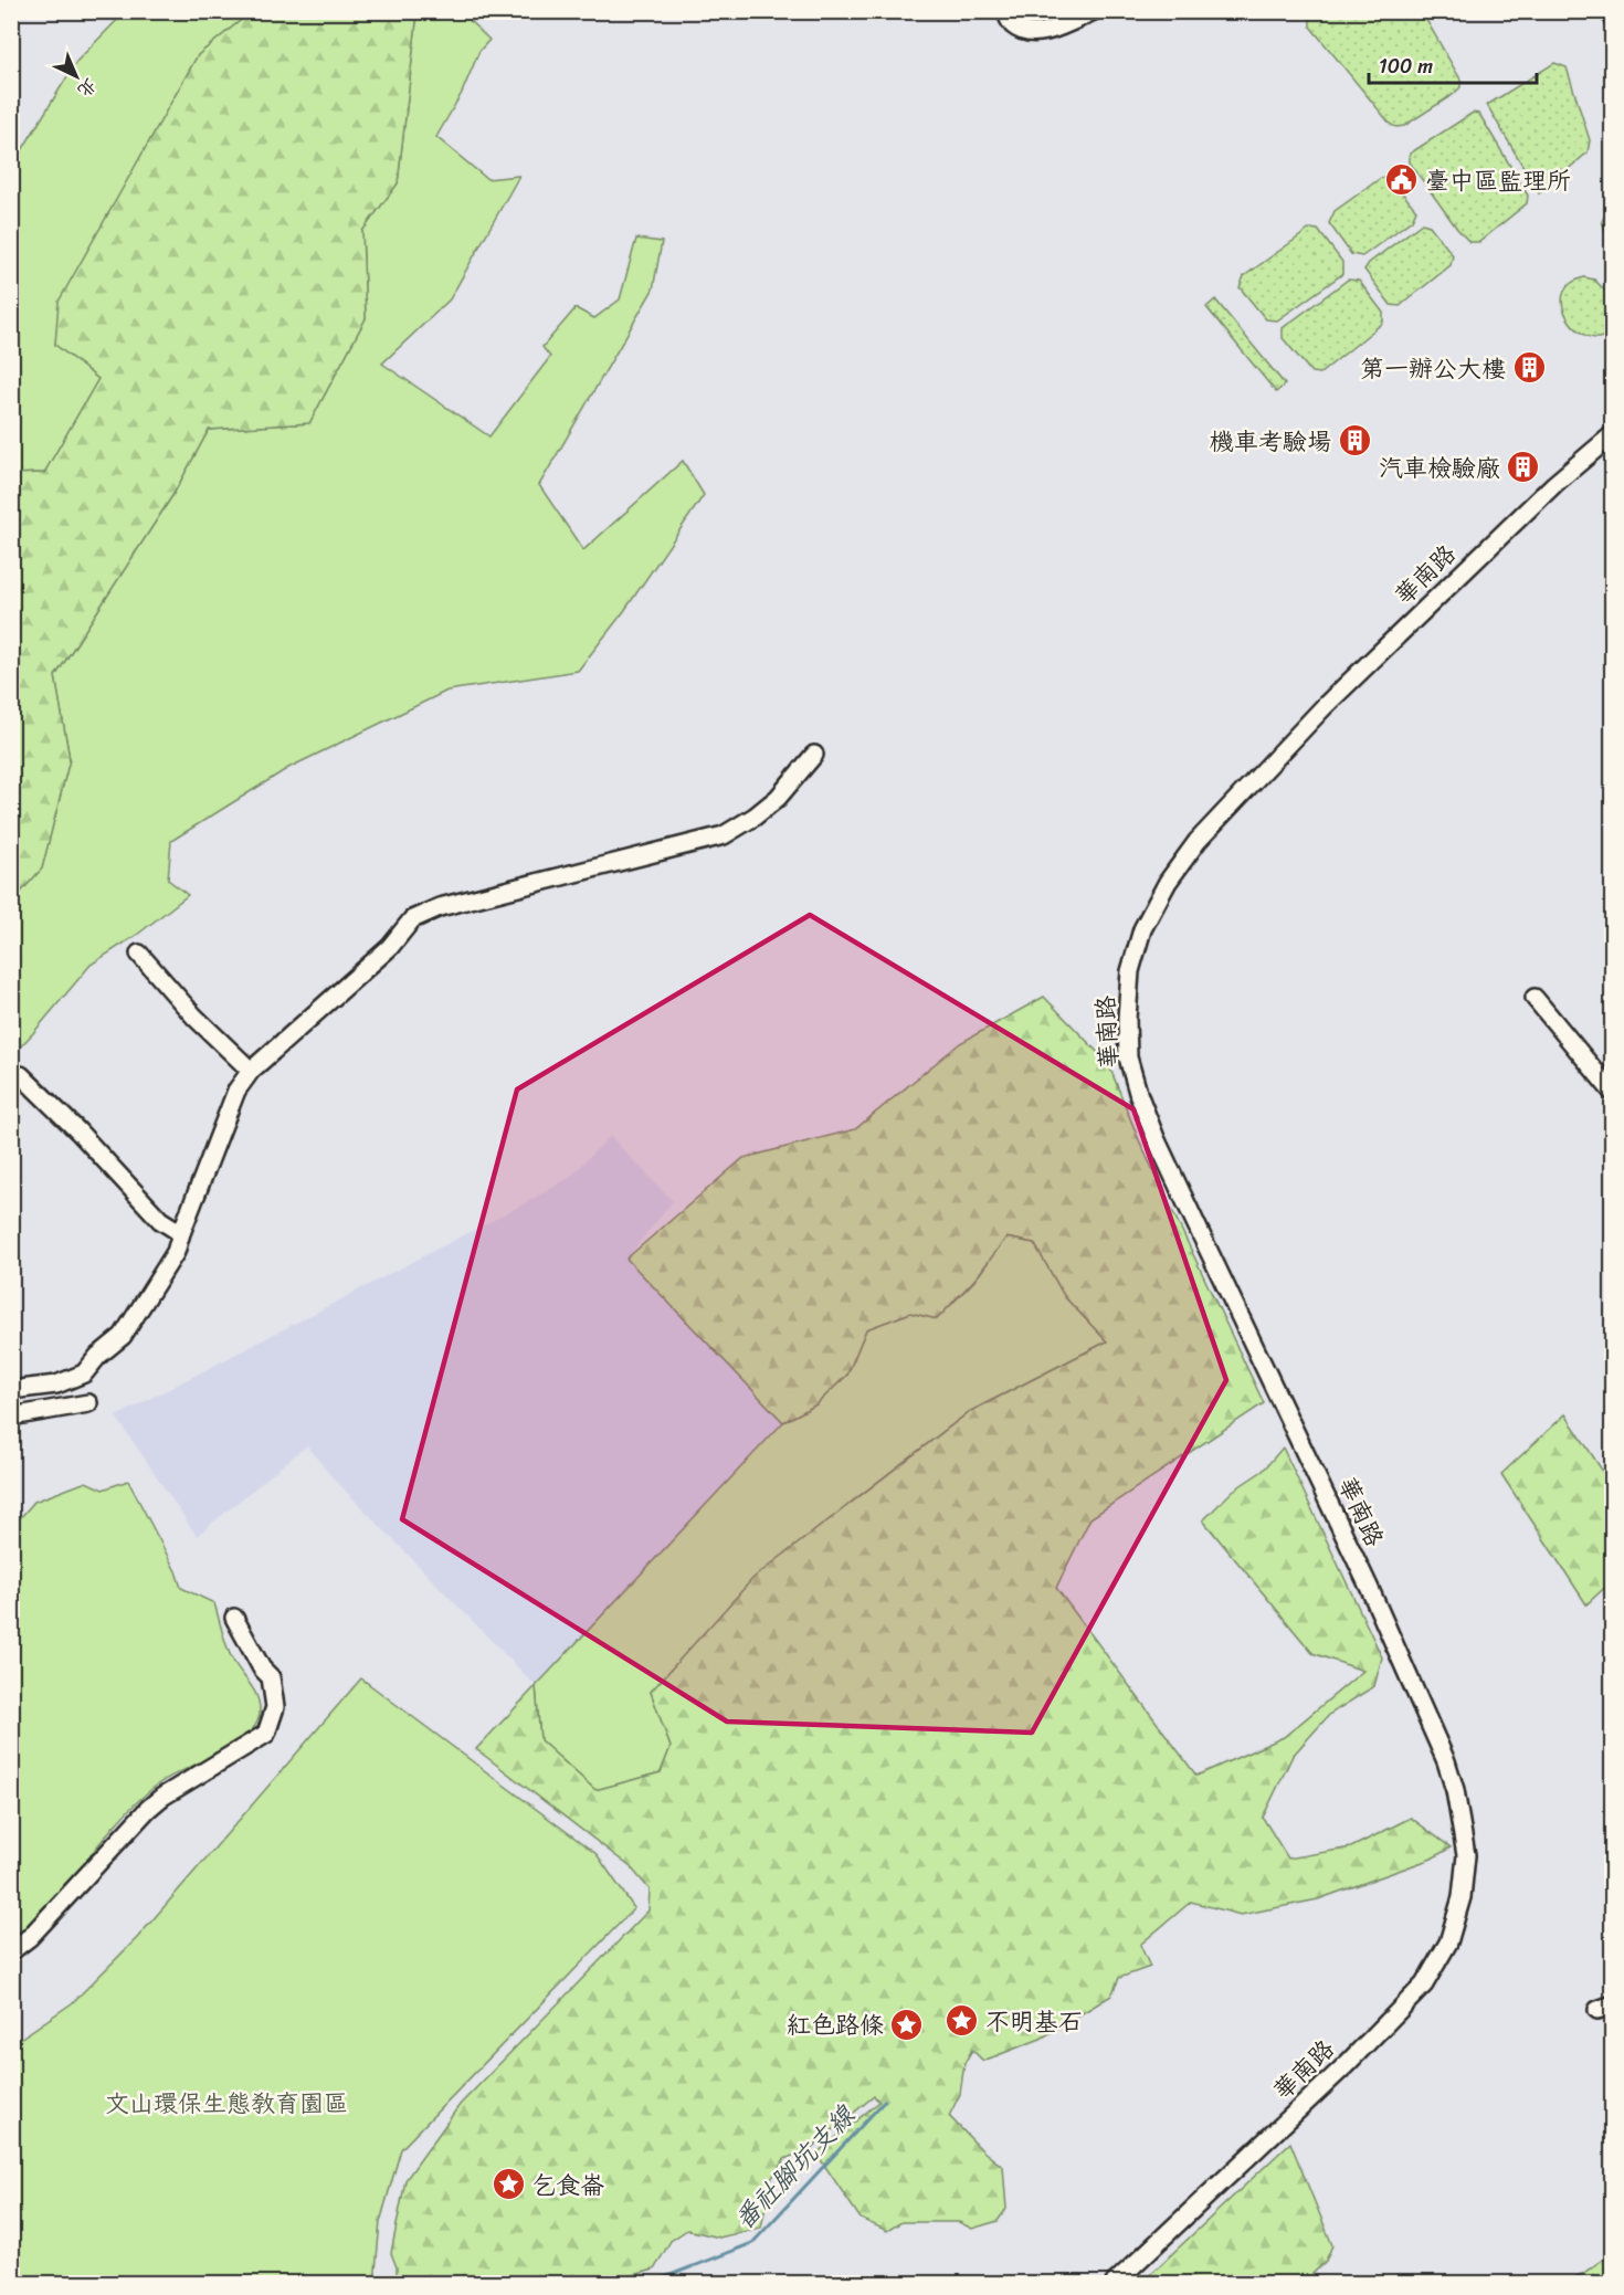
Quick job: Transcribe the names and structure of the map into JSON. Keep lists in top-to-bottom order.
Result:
{
  "streets": {
    "street": ["華南路"]
  },
  "water": ["番社腳坑支線"],
  "parks": ["文山環保生態教育園區"],
  "places": {
    "public building": ["臺中區監理所"],
    "building": ["第一辦公大樓", "機車考驗場", "汽車檢驗廠"],
    "place": ["不明基石", "紅色路條", "乞食崙"]
  },
  "scale_bar": "100 m",
  "north": "bottom right"
}
